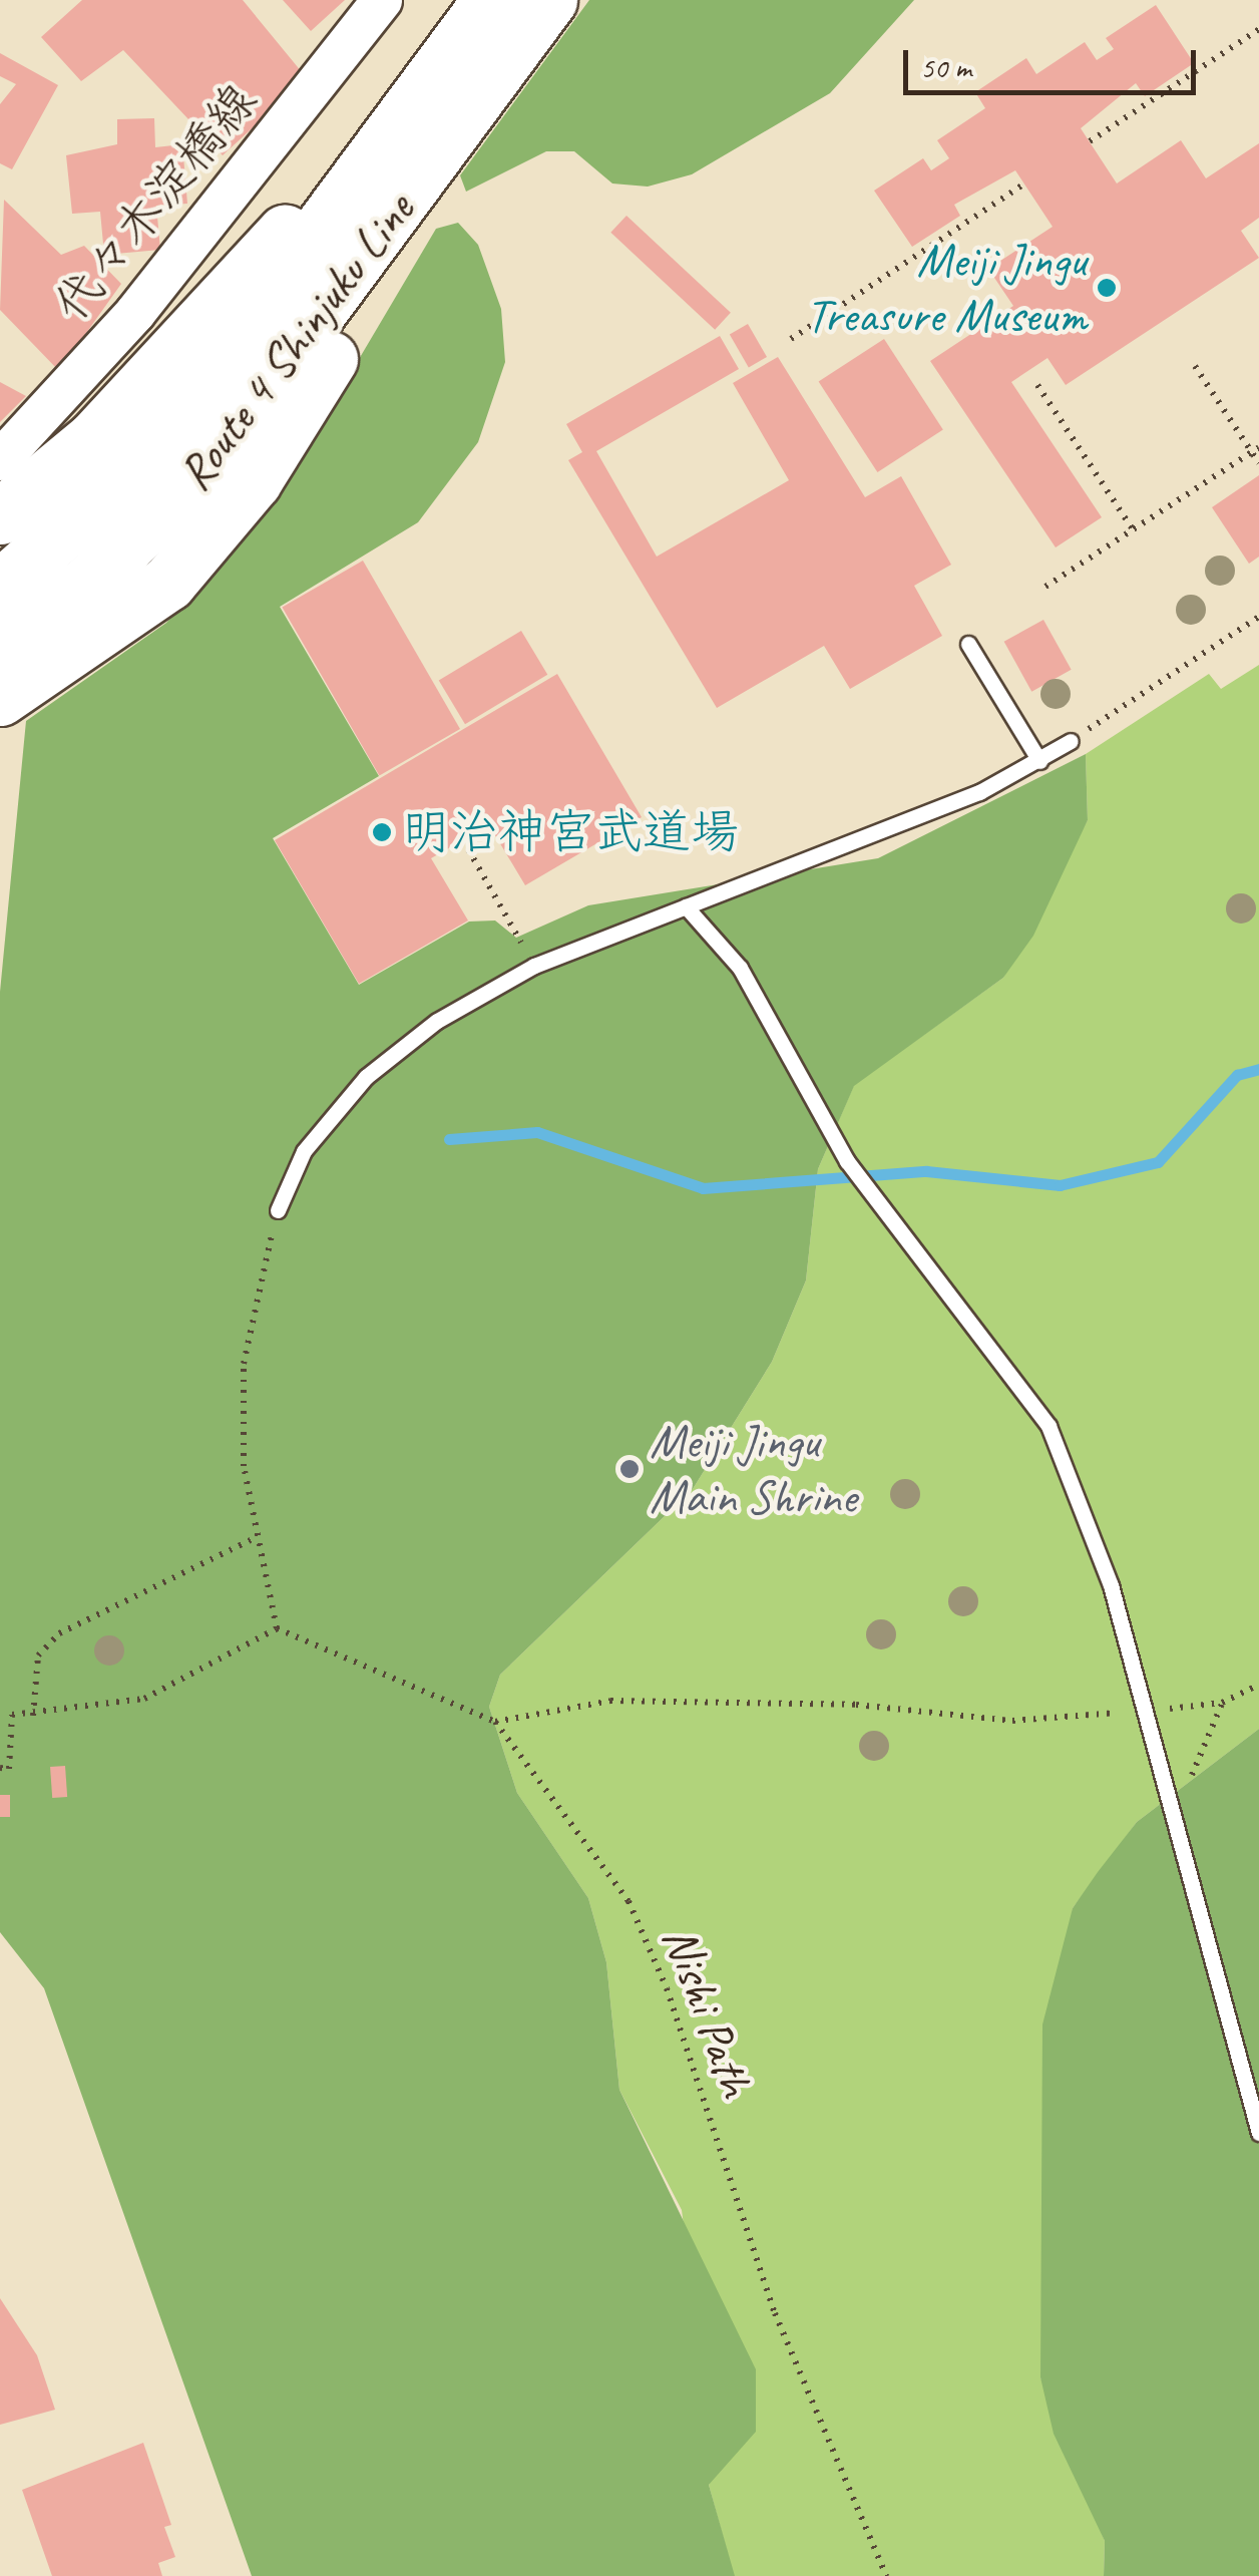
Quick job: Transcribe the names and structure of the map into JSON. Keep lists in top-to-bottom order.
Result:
{
  "streets": {
    "highway": ["Route 4 Shinjuku Line"],
    "street": ["代々木淀橋線"],
    "path": ["Nishi Path"]
  },
  "places": ["Meiji Jingu Treasure Museum", "明治神宮武道場", "Meiji Jingu Main Shrine"],
  "scale_bar": "50 m"
}
